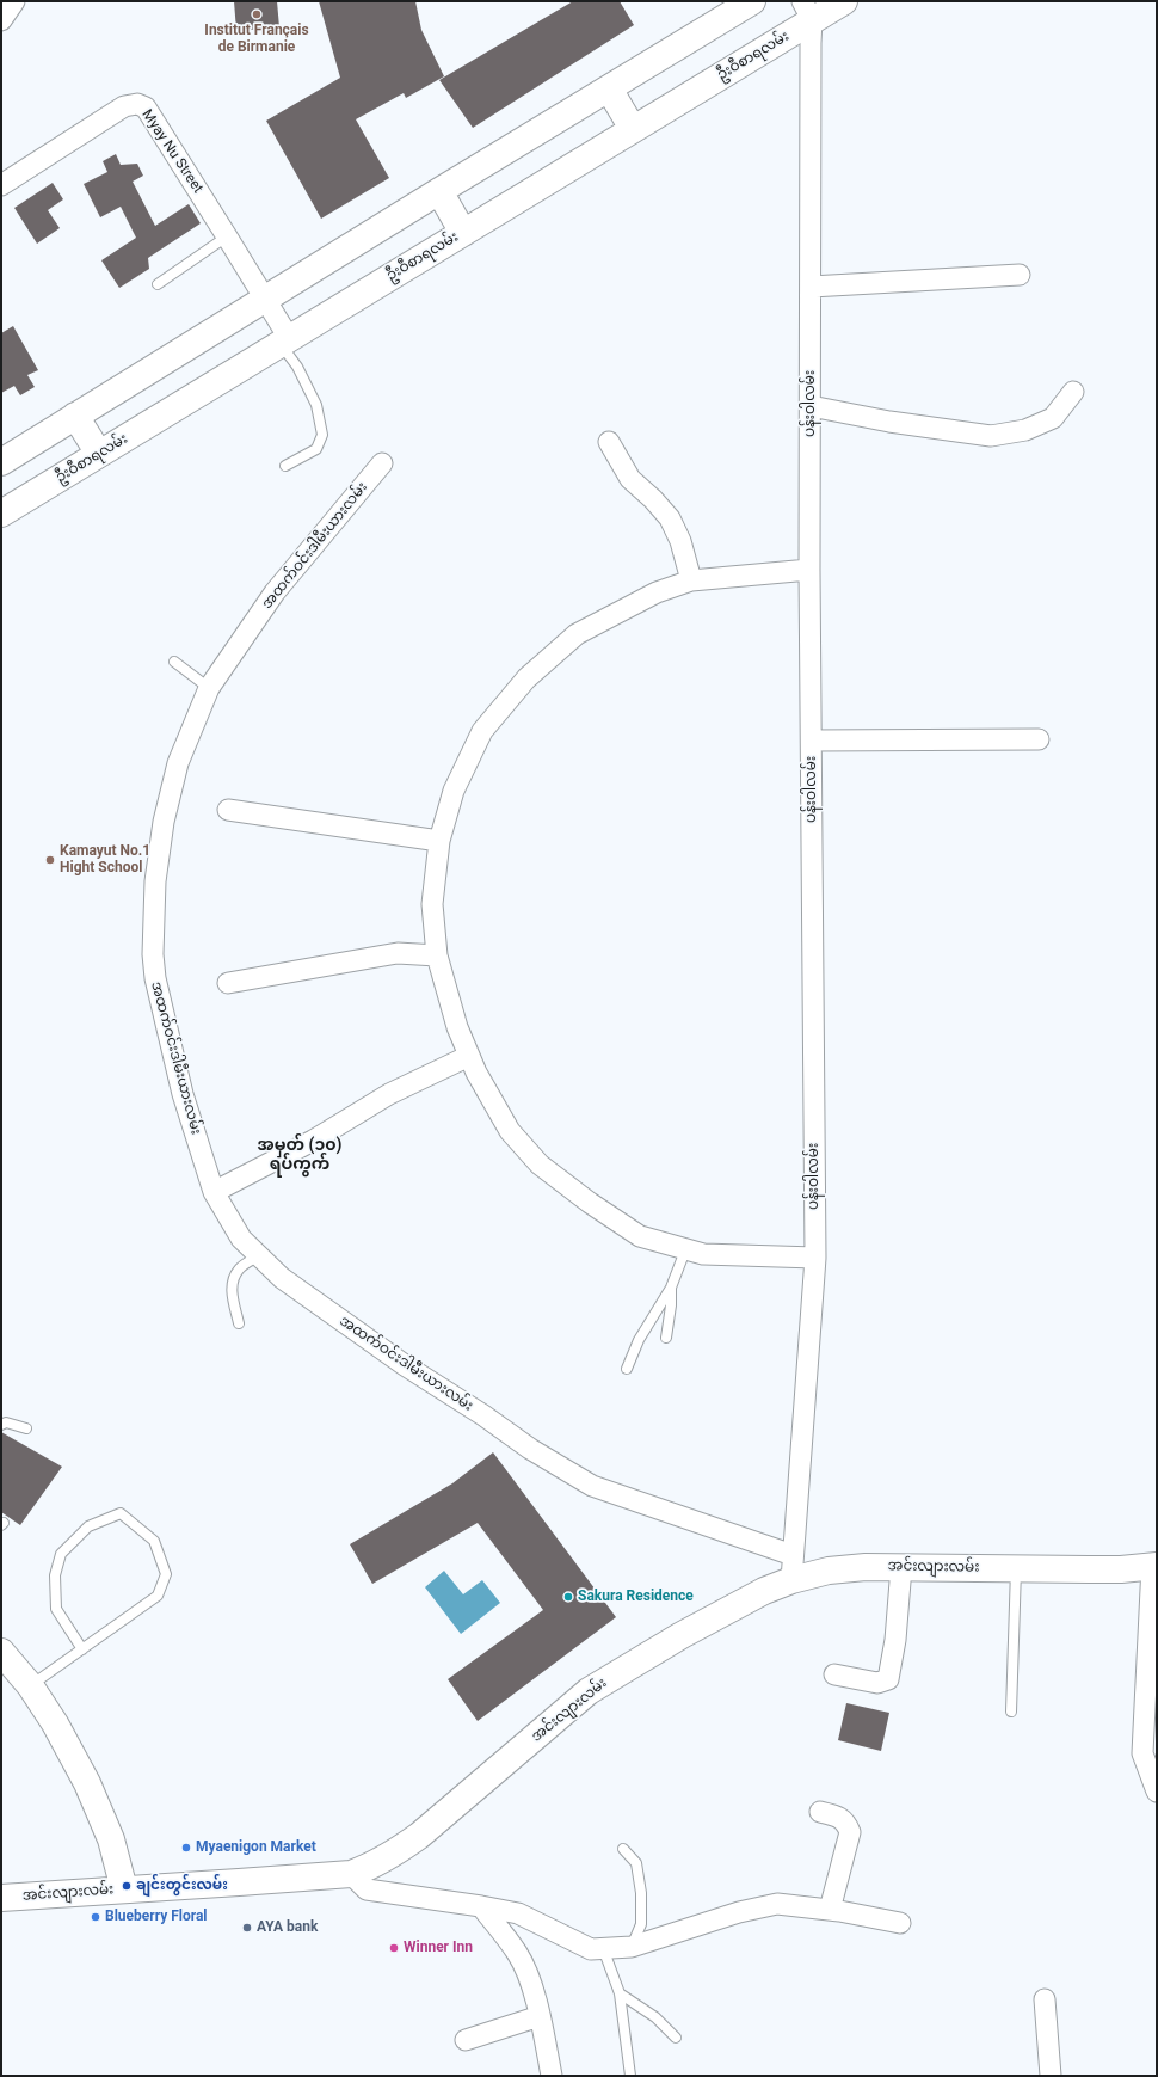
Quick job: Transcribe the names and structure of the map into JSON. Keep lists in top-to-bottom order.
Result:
{
  "streets": {
    "main road": ["ဦးဝီစာရလမ်း", "အင်းလျားလမ်း"],
    "street": ["Myay Nu Street", "ပန်းဝါလမ်း", "အထက်ဝင်းဒါမီးယားလမ်း"]
  },
  "crossings": [
    ["ဦးဝီစာရလမ်း", "Myay Nu Street"],
    ["ဦးဝီစာရလမ်း", "ပန်းဝါလမ်း"],
    ["ပန်းဝါလမ်း", "အထက်ဝင်းဒါမီးယားလမ်း"],
    ["ပန်းဝါလမ်း", "အင်းလျားလမ်း"],
    ["အထက်ဝင်းဒါမီးယားလမ်း", "အင်းလျားလမ်း"]
  ],
  "districts": ["အမှတ် (၁၀) ရပ်ကွက်"],
  "places": [
    "Institut Français de Birmanie",
    "Kamayut No.1 Hight School",
    "Sakura Residence",
    "Myaenigon Market",
    "ချင်းတွင်းလမ်း",
    "Blueberry Floral",
    "AYA bank",
    "Winner Inn"
  ]
}
